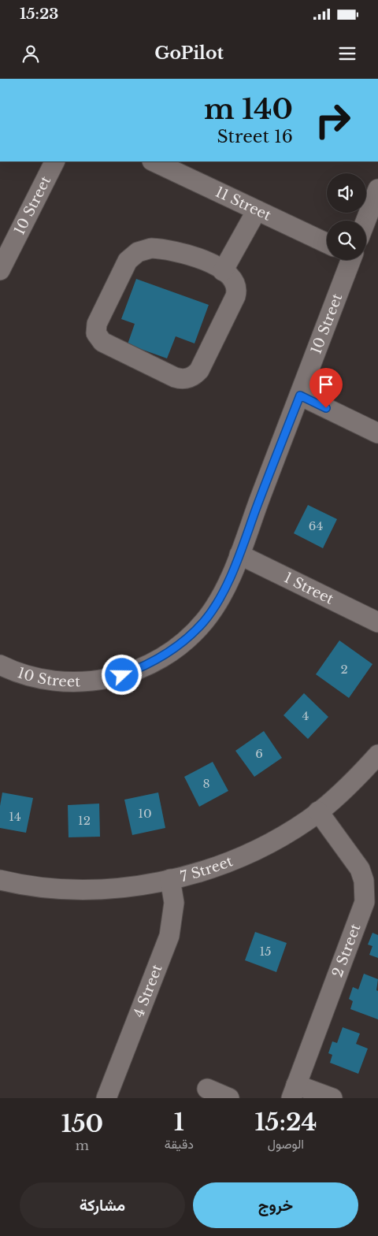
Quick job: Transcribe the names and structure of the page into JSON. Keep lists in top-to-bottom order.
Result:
{
  "streets": {
    "street": [
      "11 Street",
      "10 Street",
      "1 Street",
      "7 Street",
      "2 Street",
      "4 Street"
    ]
  },
  "crossings": [
    ["10 Street", "1 Street"],
    ["7 Street", "2 Street"],
    ["7 Street", "4 Street"]
  ],
  "house_numbers": [
    "64",
    "2",
    "4",
    "6",
    "8",
    "10",
    "14",
    "12",
    "15"
  ],
  "page": {
    "status": "15:23",
    "header": "GoPilot",
    "turn": ["140 m", "16 Street"],
    "eta": [
      "15:24",
      "الوصول",
      "1",
      "دقيقة",
      "150",
      "m"
    ],
    "buttons": ["خروج", "مشاركة"]
  }
}
